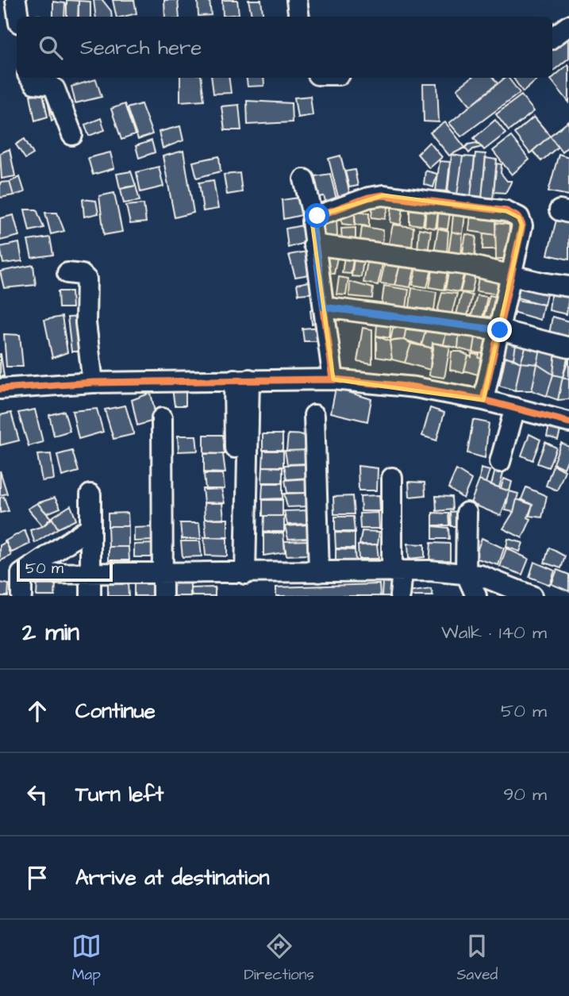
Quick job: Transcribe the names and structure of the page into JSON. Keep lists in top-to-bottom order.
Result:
{
  "scale_bar": "50 m",
  "page": {
    "search": "Search here",
    "scale": "50 m",
    "heading": ["2 min", "Walk · 140 m"],
    "list": [
      ["Continue", "50 m"],
      ["Turn left", "90 m"],
      "Arrive at destination"
    ],
    "nav": ["Map", "Directions", "Saved"]
  }
}
